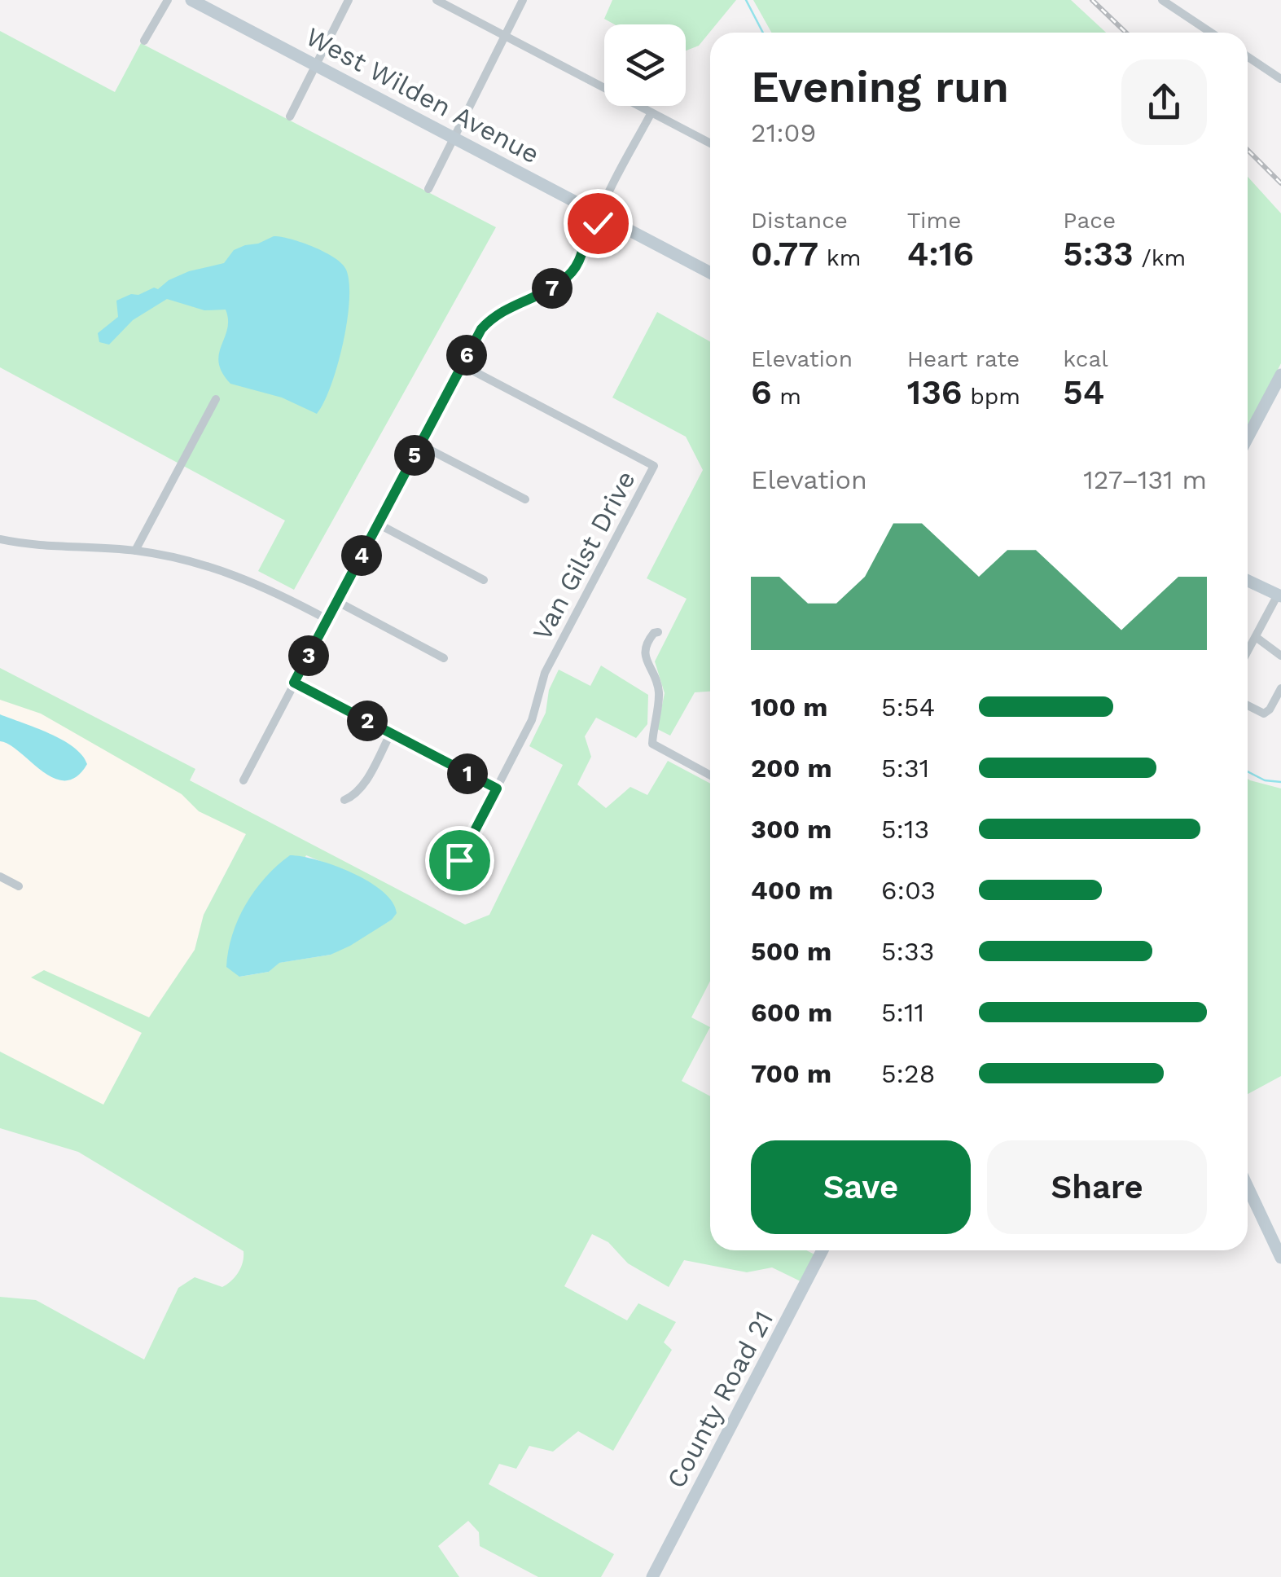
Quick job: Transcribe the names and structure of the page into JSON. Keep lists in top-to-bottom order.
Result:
{
  "streets": {
    "street": ["West Wilden Avenue", "Van Gilst Drive", "County Road 21"]
  },
  "page": {
    "heading": ["Evening run", "21:09"],
    "stats": [
      ["Distance", "0.77 km"],
      ["Time", "4:16"],
      ["Pace", "5:33 /km"],
      ["Elevation", "6 m"],
      ["Heart rate", "136 bpm"],
      ["kcal", "54"]
    ],
    "pins": [
      "7",
      "6",
      "5",
      "4",
      "3",
      "2",
      "1"
    ],
    "chart": ["Elevation", "127–131 m"],
    "list": [
      {
        "name": "100 m",
        "note": "5:54"
      },
      {
        "name": "200 m",
        "note": "5:31"
      },
      {
        "name": "300 m",
        "note": "5:13"
      },
      {
        "name": "400 m",
        "note": "6:03"
      },
      {
        "name": "500 m",
        "note": "5:33"
      },
      {
        "name": "600 m",
        "note": "5:11"
      },
      {
        "name": "700 m",
        "note": "5:28"
      }
    ],
    "buttons": ["Save", "Share"]
  }
}
